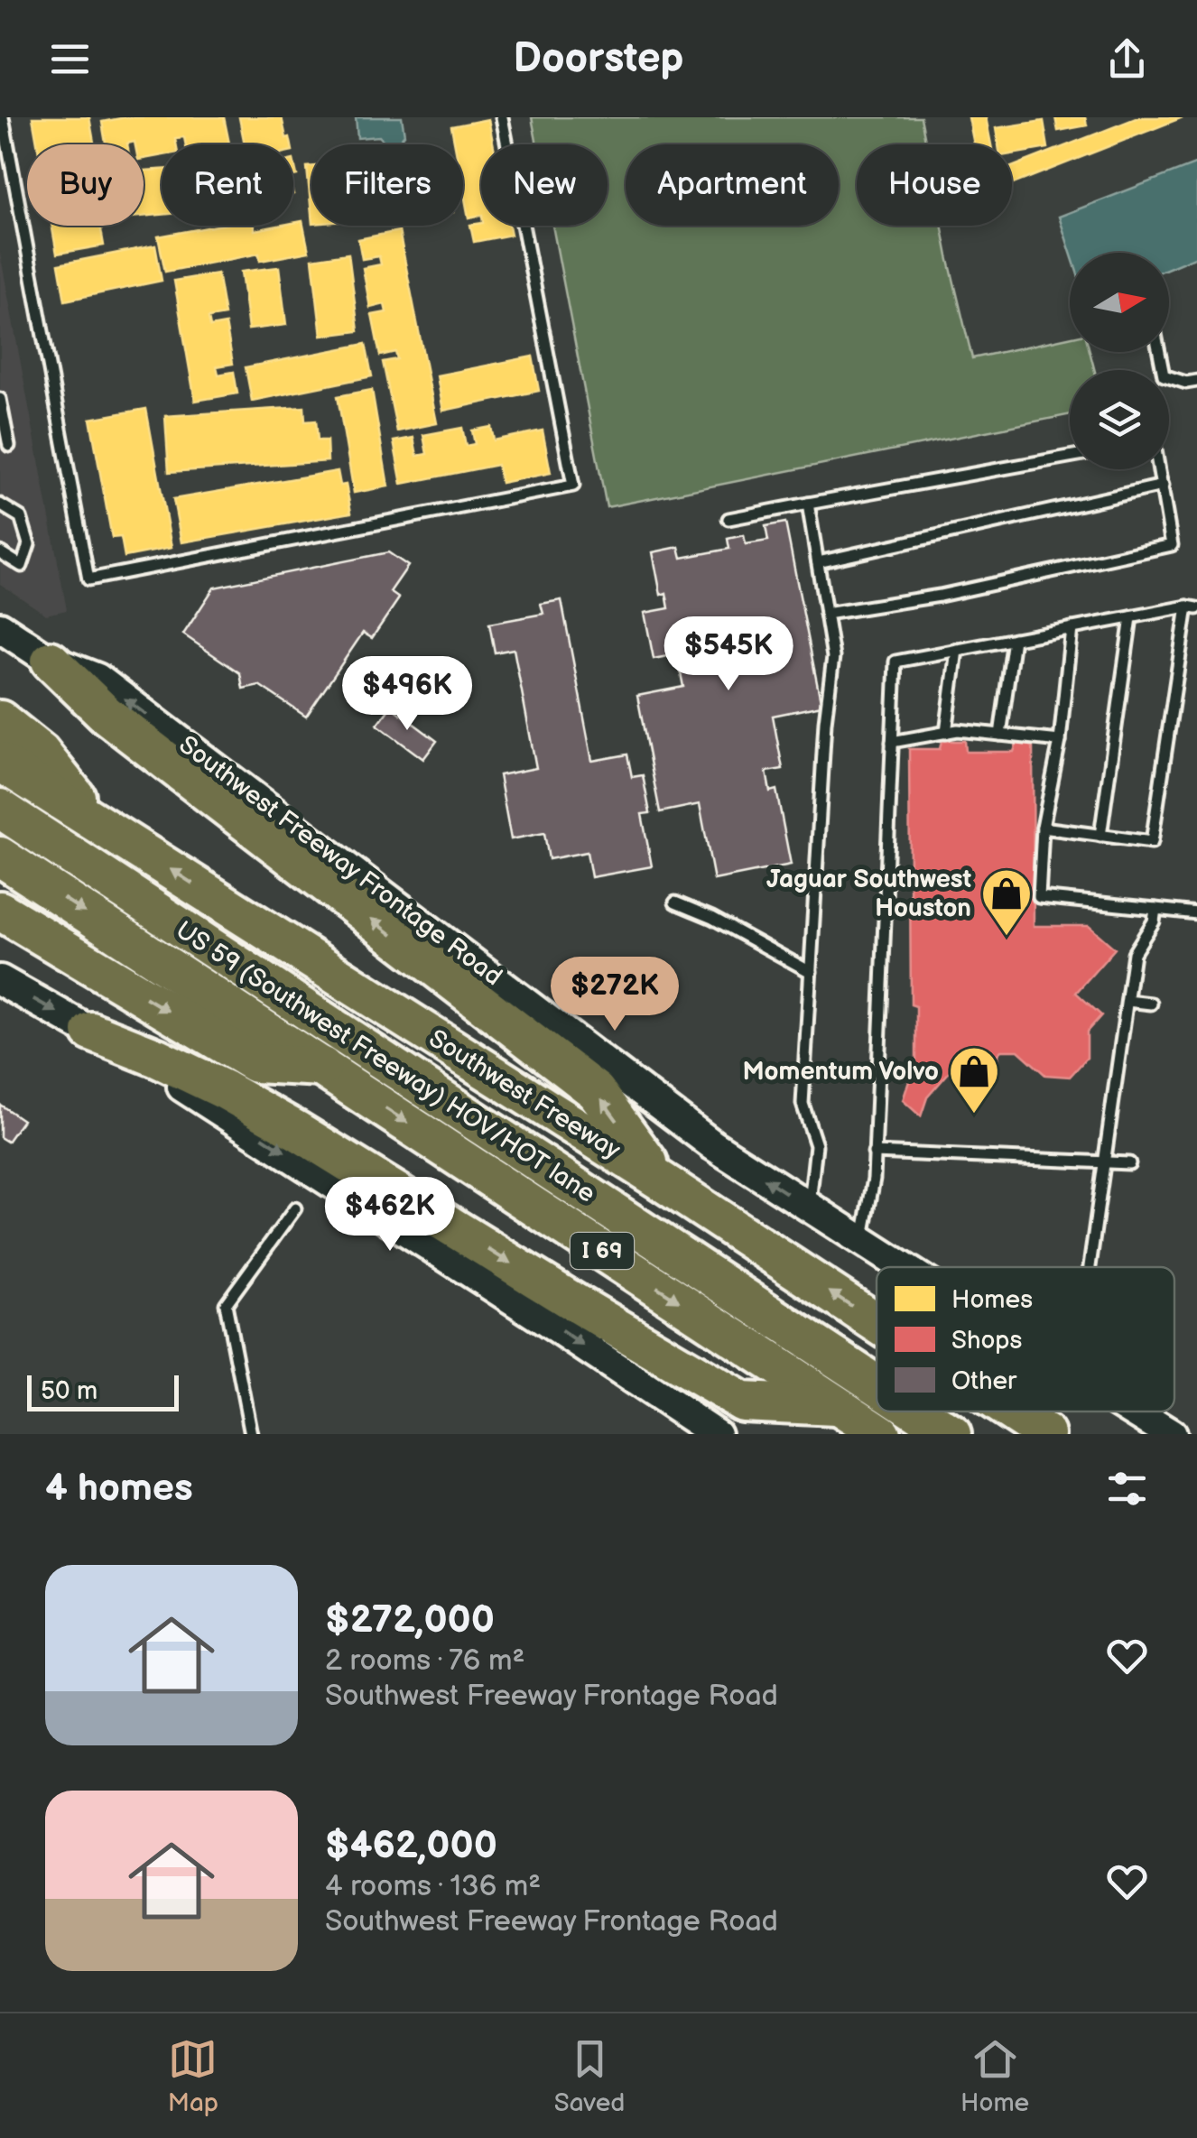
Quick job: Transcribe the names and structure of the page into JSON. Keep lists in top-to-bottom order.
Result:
{
  "streets": {
    "highway": ["US 59 (Southwest Freeway) HOV/HOT lane", "Southwest Freeway", "I 69"],
    "main road": ["Southwest Freeway Frontage Road"]
  },
  "places": {
    "shop": ["Jaguar Southwest Houston", "Momentum Volvo"]
  },
  "legend": ["Homes", "Shops", "Other"],
  "scale_bar": "50 m",
  "north": "right",
  "page": {
    "header": "Doorstep",
    "chip": [
      "Buy",
      "Rent",
      "Filters",
      "New",
      "Apartment",
      "House"
    ],
    "price": [
      "$545K",
      "$496K",
      "$272K",
      "$462K"
    ],
    "scale": "50 m",
    "heading": "4 homes",
    "list": [
      {
        "name": "$272,000",
        "note": "2 rooms · 76 m² · Southwest Freeway Frontage Road"
      },
      {
        "name": "$462,000",
        "note": "4 rooms · 136 m² · Southwest Freeway Frontage Road"
      }
    ],
    "tabs": ["Map", "Saved", "Home"]
  }
}
